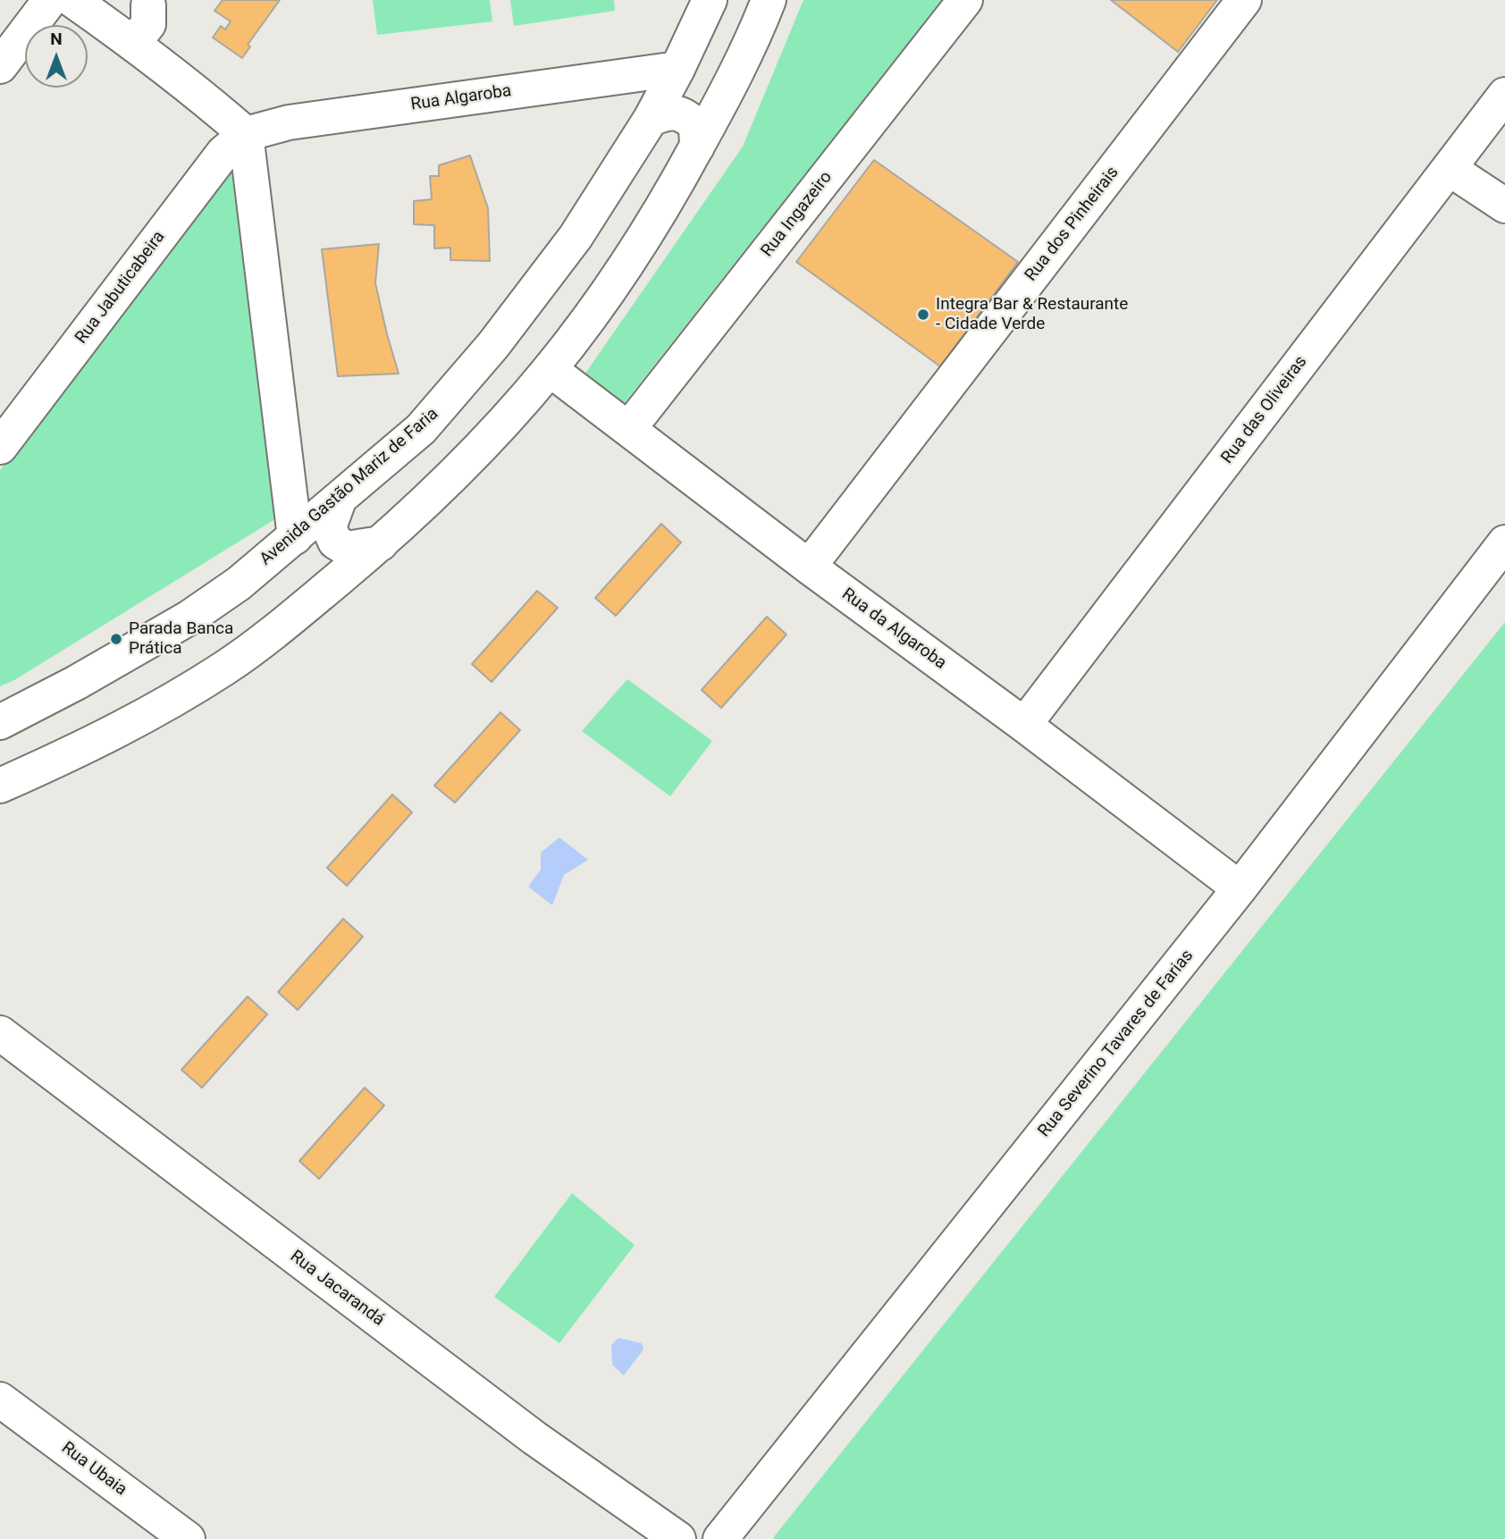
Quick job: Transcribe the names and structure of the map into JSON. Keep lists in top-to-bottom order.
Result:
{
  "streets": {
    "street": [
      "Rua Algaroba",
      "Rua Ingazeiro",
      "Rua dos Pinheirais",
      "Rua Jabuticabeira",
      "Rua das Oliveiras",
      "Avenida Gastão Mariz de Faria",
      "Rua da Algaroba",
      "Rua Severino Tavares de Farias",
      "Rua Jacarandá",
      "Rua Ubaia"
    ]
  },
  "crossings": [
    ["Rua Algaroba", "Rua Jabuticabeira"],
    ["Rua Algaroba", "Avenida Gastão Mariz de Faria"],
    ["Rua Ingazeiro", "Rua da Algaroba"],
    ["Rua dos Pinheirais", "Rua da Algaroba"],
    ["Rua das Oliveiras", "Rua da Algaroba"],
    ["Rua da Algaroba", "Rua Severino Tavares de Farias"]
  ],
  "places": ["Integra Bar & Restaurante - Cidade Verde", "Parada Banca Prática"],
  "north": "top"
}
